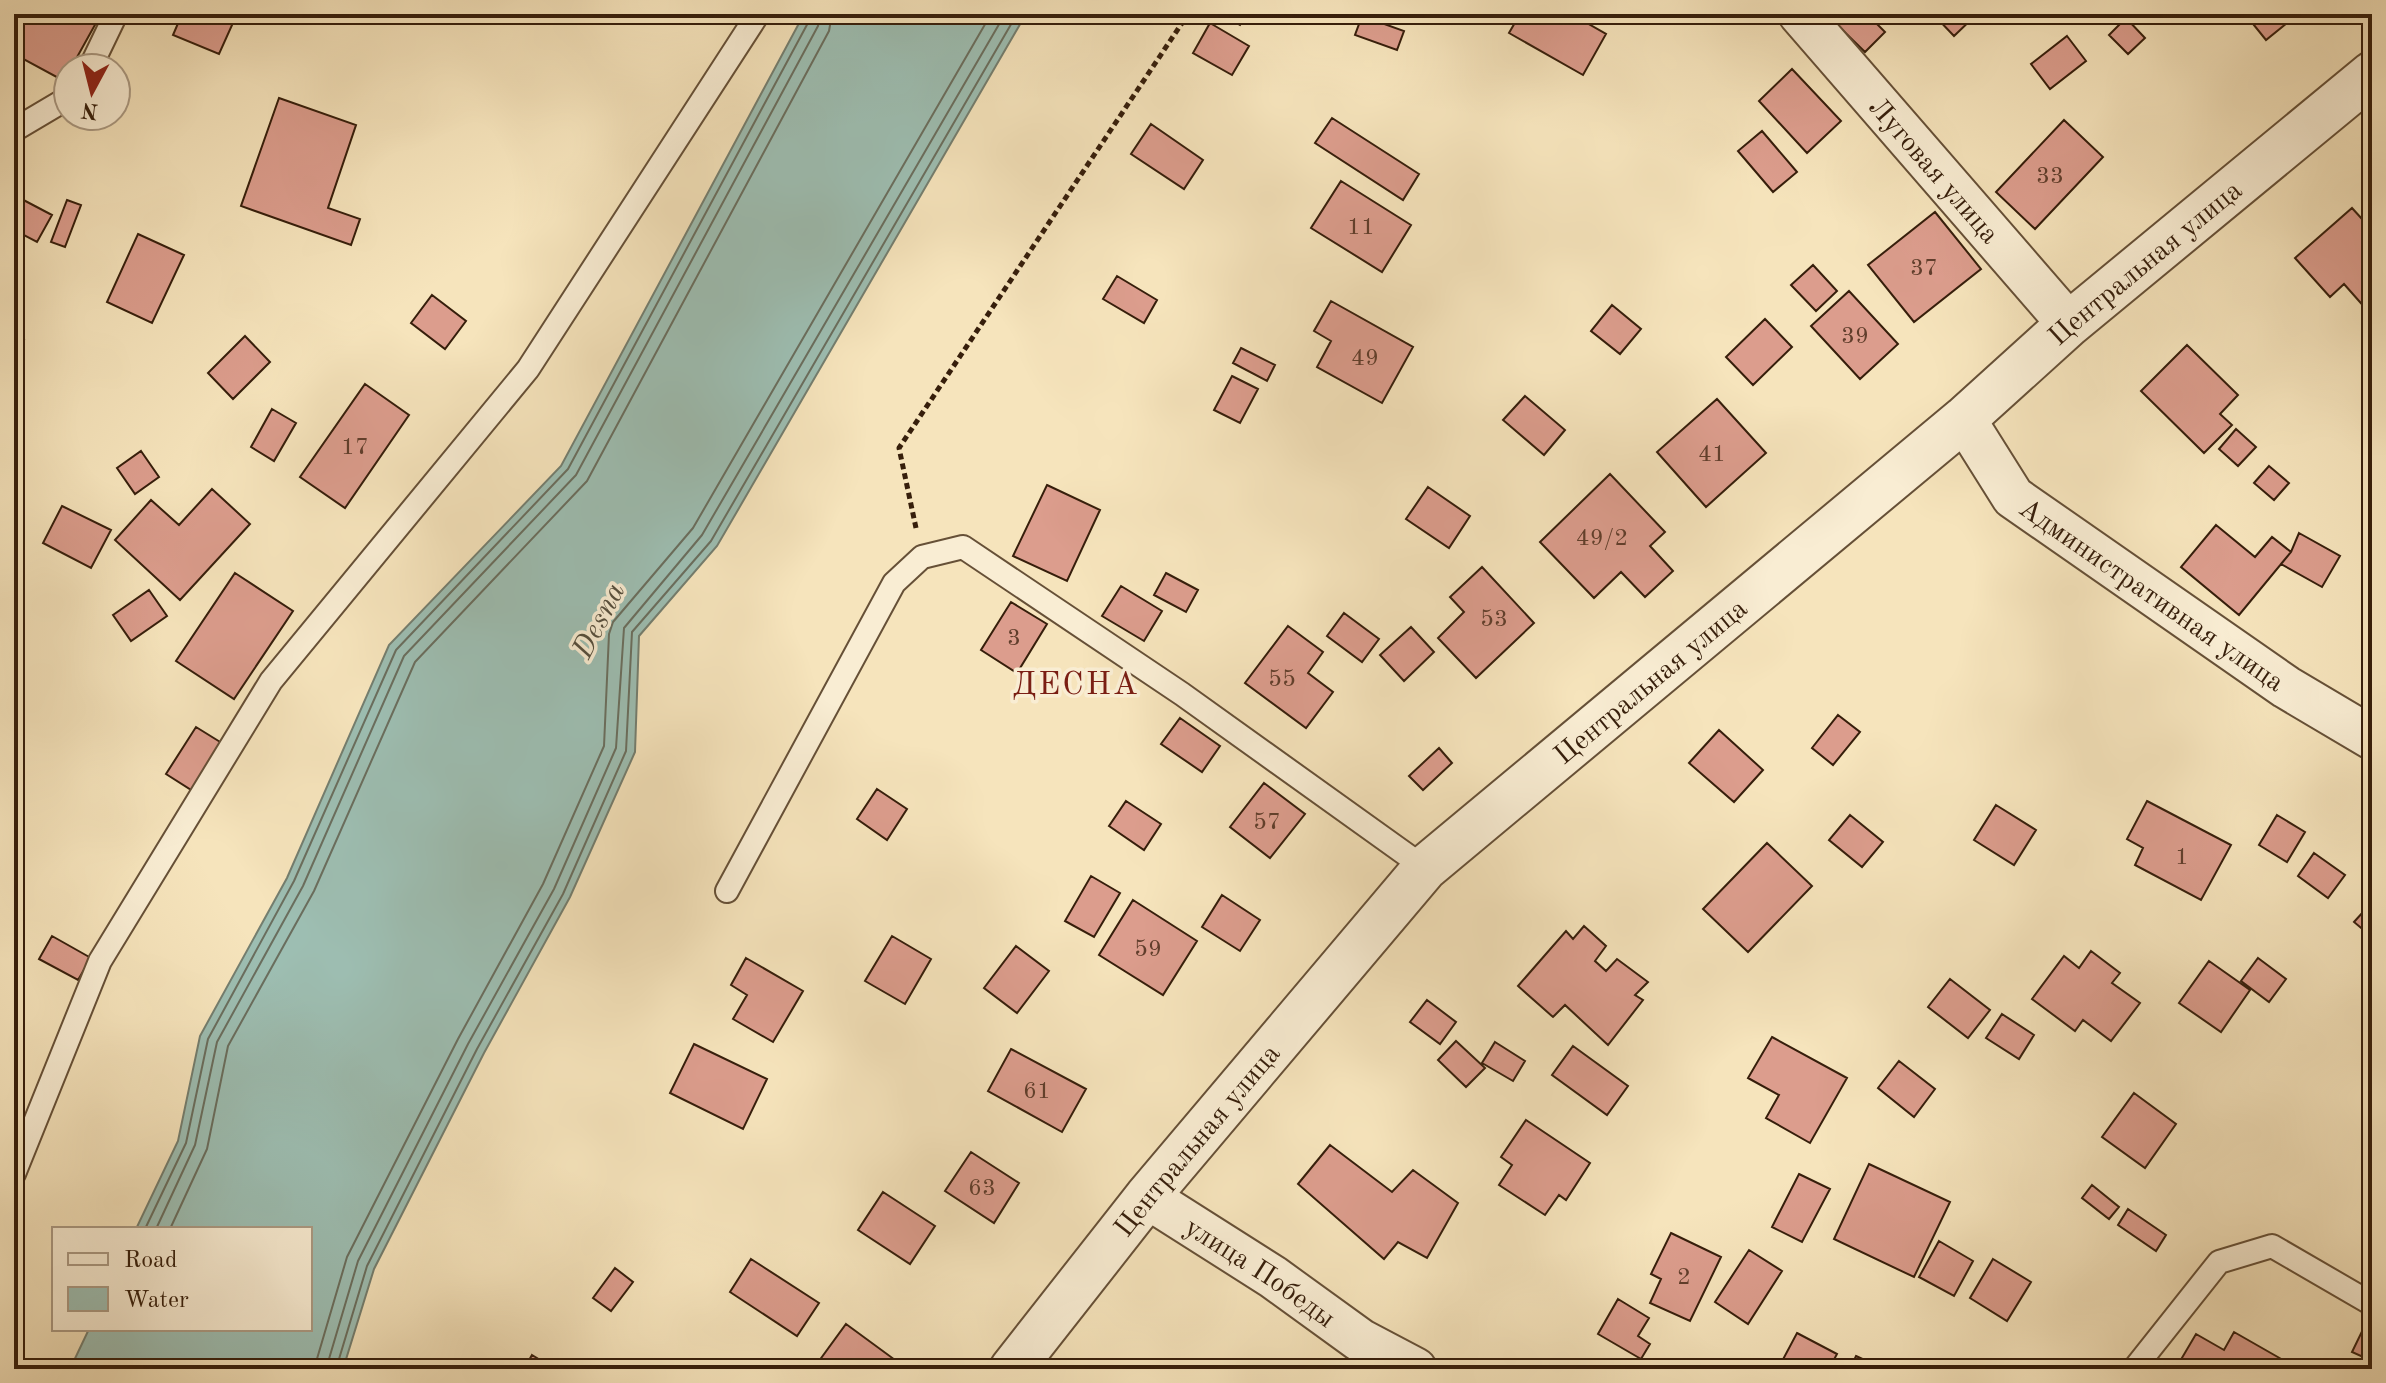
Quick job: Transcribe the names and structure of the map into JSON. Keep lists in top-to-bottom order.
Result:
{
  "streets": {
    "street": [
      "Луговая улица",
      "Центральная улица",
      "Административная улица",
      "улица Победы"
    ]
  },
  "crossings": [
    ["Луговая улица", "Центральная улица"],
    ["Центральная улица", "Административная улица"],
    ["Центральная улица", "улица Победы"]
  ],
  "districts": ["ДЕСНА"],
  "water": ["Desna"],
  "house_numbers": [
    "33",
    "11",
    "37",
    "39",
    "49",
    "17",
    "41",
    "49/2",
    "53",
    "3",
    "55",
    "57",
    "1",
    "59",
    "61",
    "63",
    "2"
  ],
  "legend": ["Road", "Water"],
  "north": "bottom"
}
